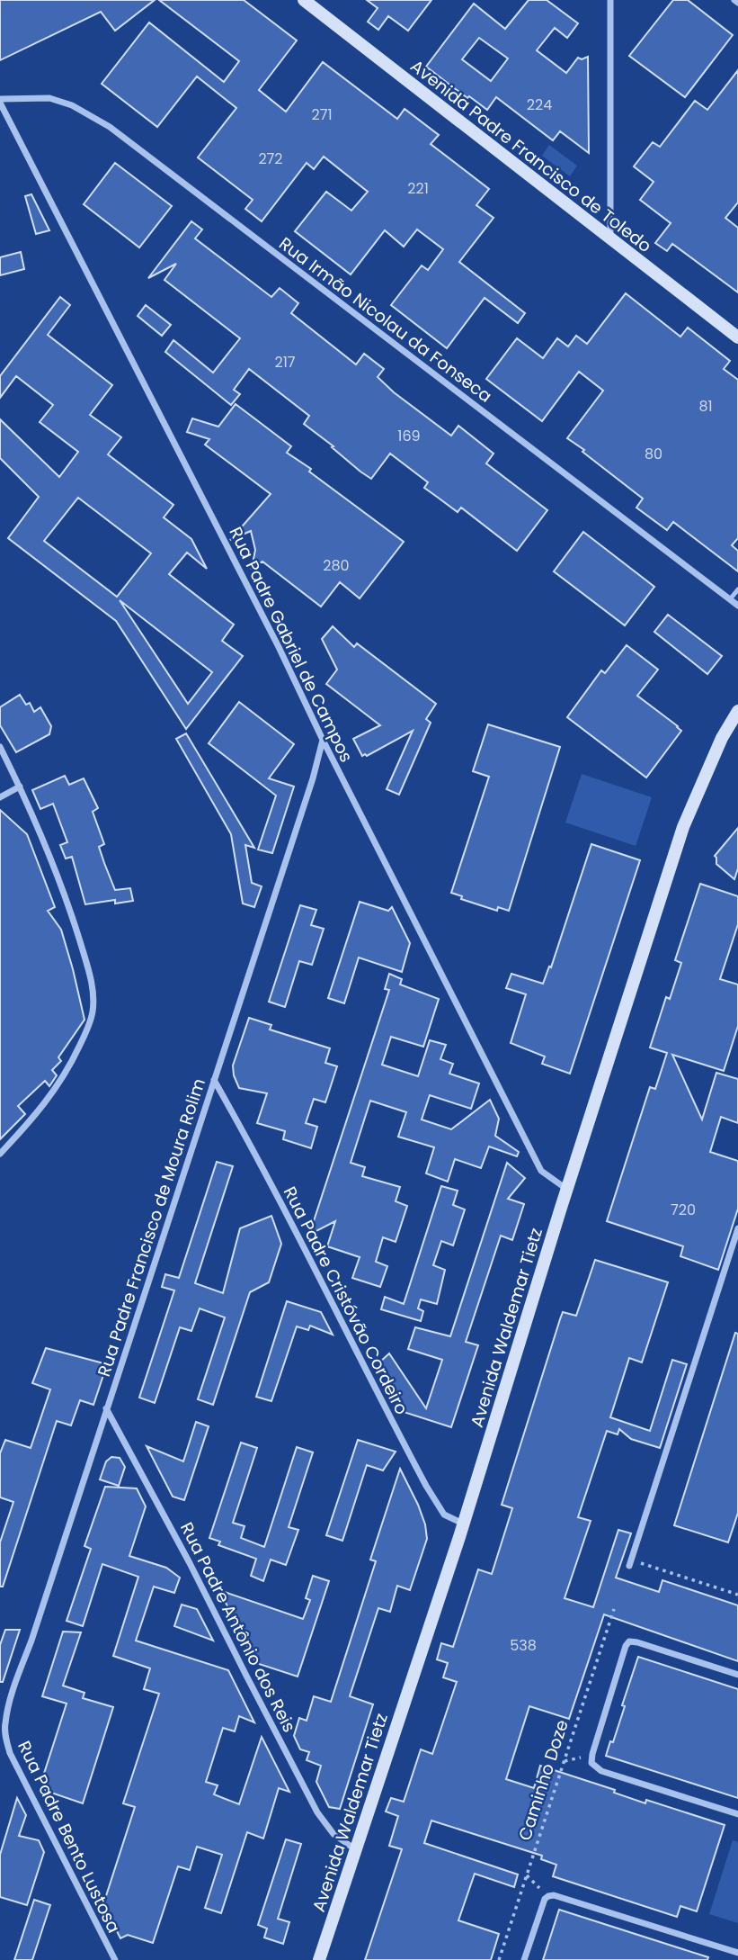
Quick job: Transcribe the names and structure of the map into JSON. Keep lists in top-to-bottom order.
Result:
{
  "streets": {
    "street": [
      "Avenida Padre Francisco de Toledo",
      "Rua Irmão Nicolau da Fonseca",
      "Rua Padre Gabriel de Campos",
      "Rua Padre Francisco de Moura Rolim",
      "Rua Padre Cristóvão Cordeiro",
      "Avenida Waldemar Tietz",
      "Rua Padre Antônio dos Reis",
      "Rua Padre Bento Lustosa"
    ],
    "path": ["Caminho Doze"]
  },
  "crossings": [
    ["Rua Irmão Nicolau da Fonseca", "Rua Padre Gabriel de Campos"],
    ["Rua Padre Gabriel de Campos", "Rua Padre Francisco de Moura Rolim"],
    ["Rua Padre Gabriel de Campos", "Avenida Waldemar Tietz"],
    ["Rua Padre Francisco de Moura Rolim", "Rua Padre Cristóvão Cordeiro"],
    ["Rua Padre Francisco de Moura Rolim", "Rua Padre Antônio dos Reis"],
    ["Rua Padre Francisco de Moura Rolim", "Rua Padre Bento Lustosa"],
    ["Rua Padre Cristóvão Cordeiro", "Avenida Waldemar Tietz"],
    ["Avenida Waldemar Tietz", "Rua Padre Antônio dos Reis"]
  ],
  "house_numbers": [
    "224",
    "271",
    "272",
    "221",
    "217",
    "81",
    "169",
    "80",
    "280",
    "720",
    "538"
  ]
}
